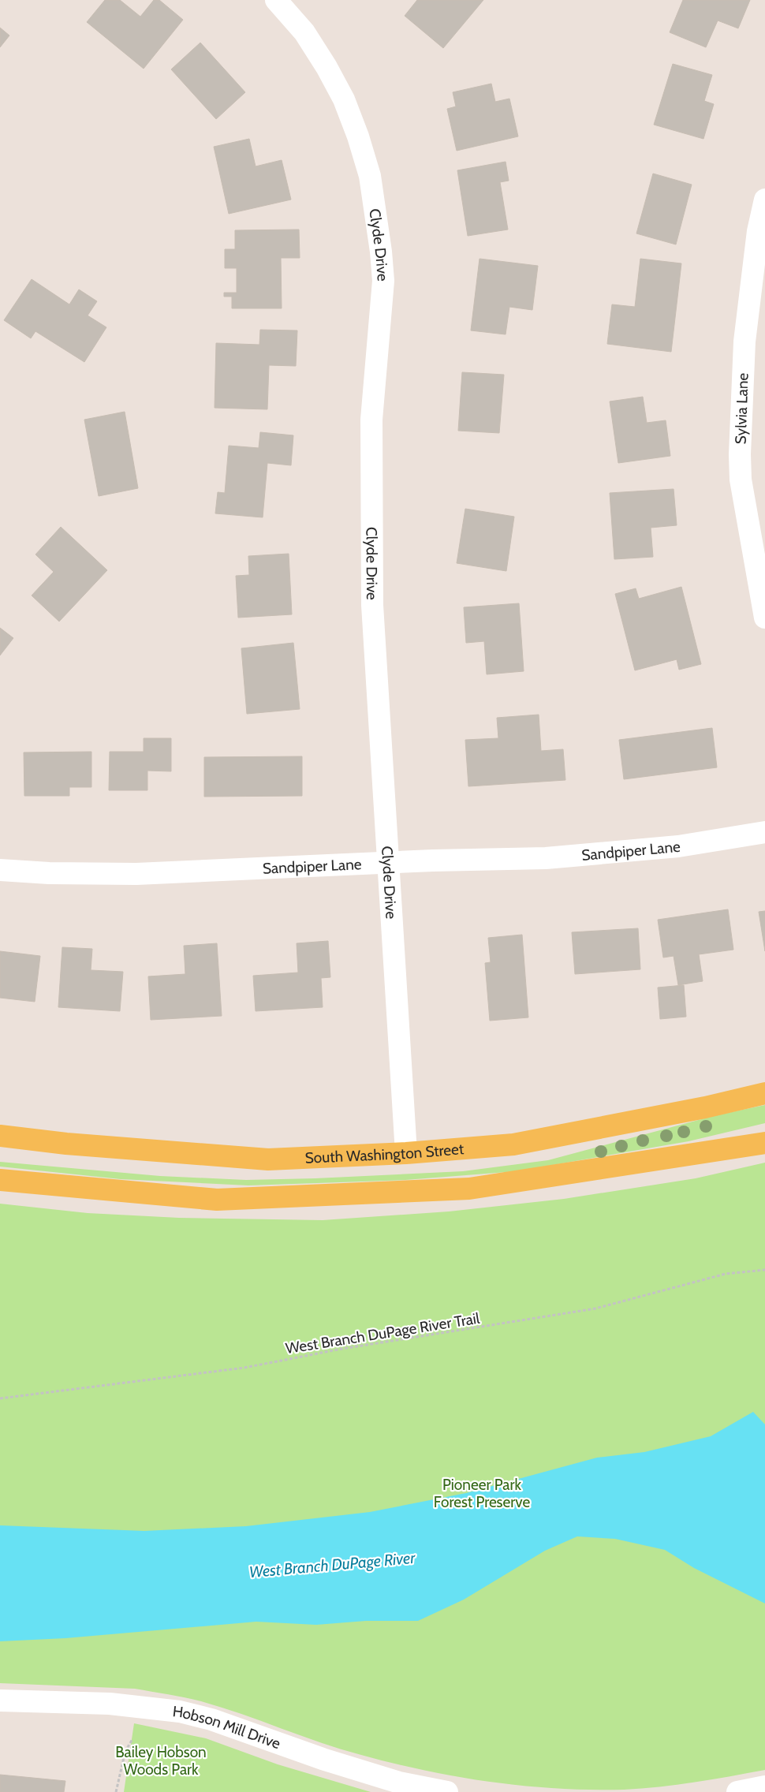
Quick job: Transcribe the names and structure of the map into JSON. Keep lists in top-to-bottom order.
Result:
{
  "streets": {
    "main road": ["South Washington Street"],
    "street": [
      "Clyde Drive",
      "Sylvia Lane",
      "Sandpiper Lane",
      "Hobson Mill Drive"
    ],
    "path": ["West Branch DuPage River Trail"]
  },
  "crossings": [
    ["Clyde Drive", "Sandpiper Lane"],
    ["Clyde Drive", "South Washington Street"]
  ],
  "water": ["West Branch DuPage River"],
  "parks": ["Pioneer Park Forest Preserve", "Bailey Hobson Woods Park"]
}
